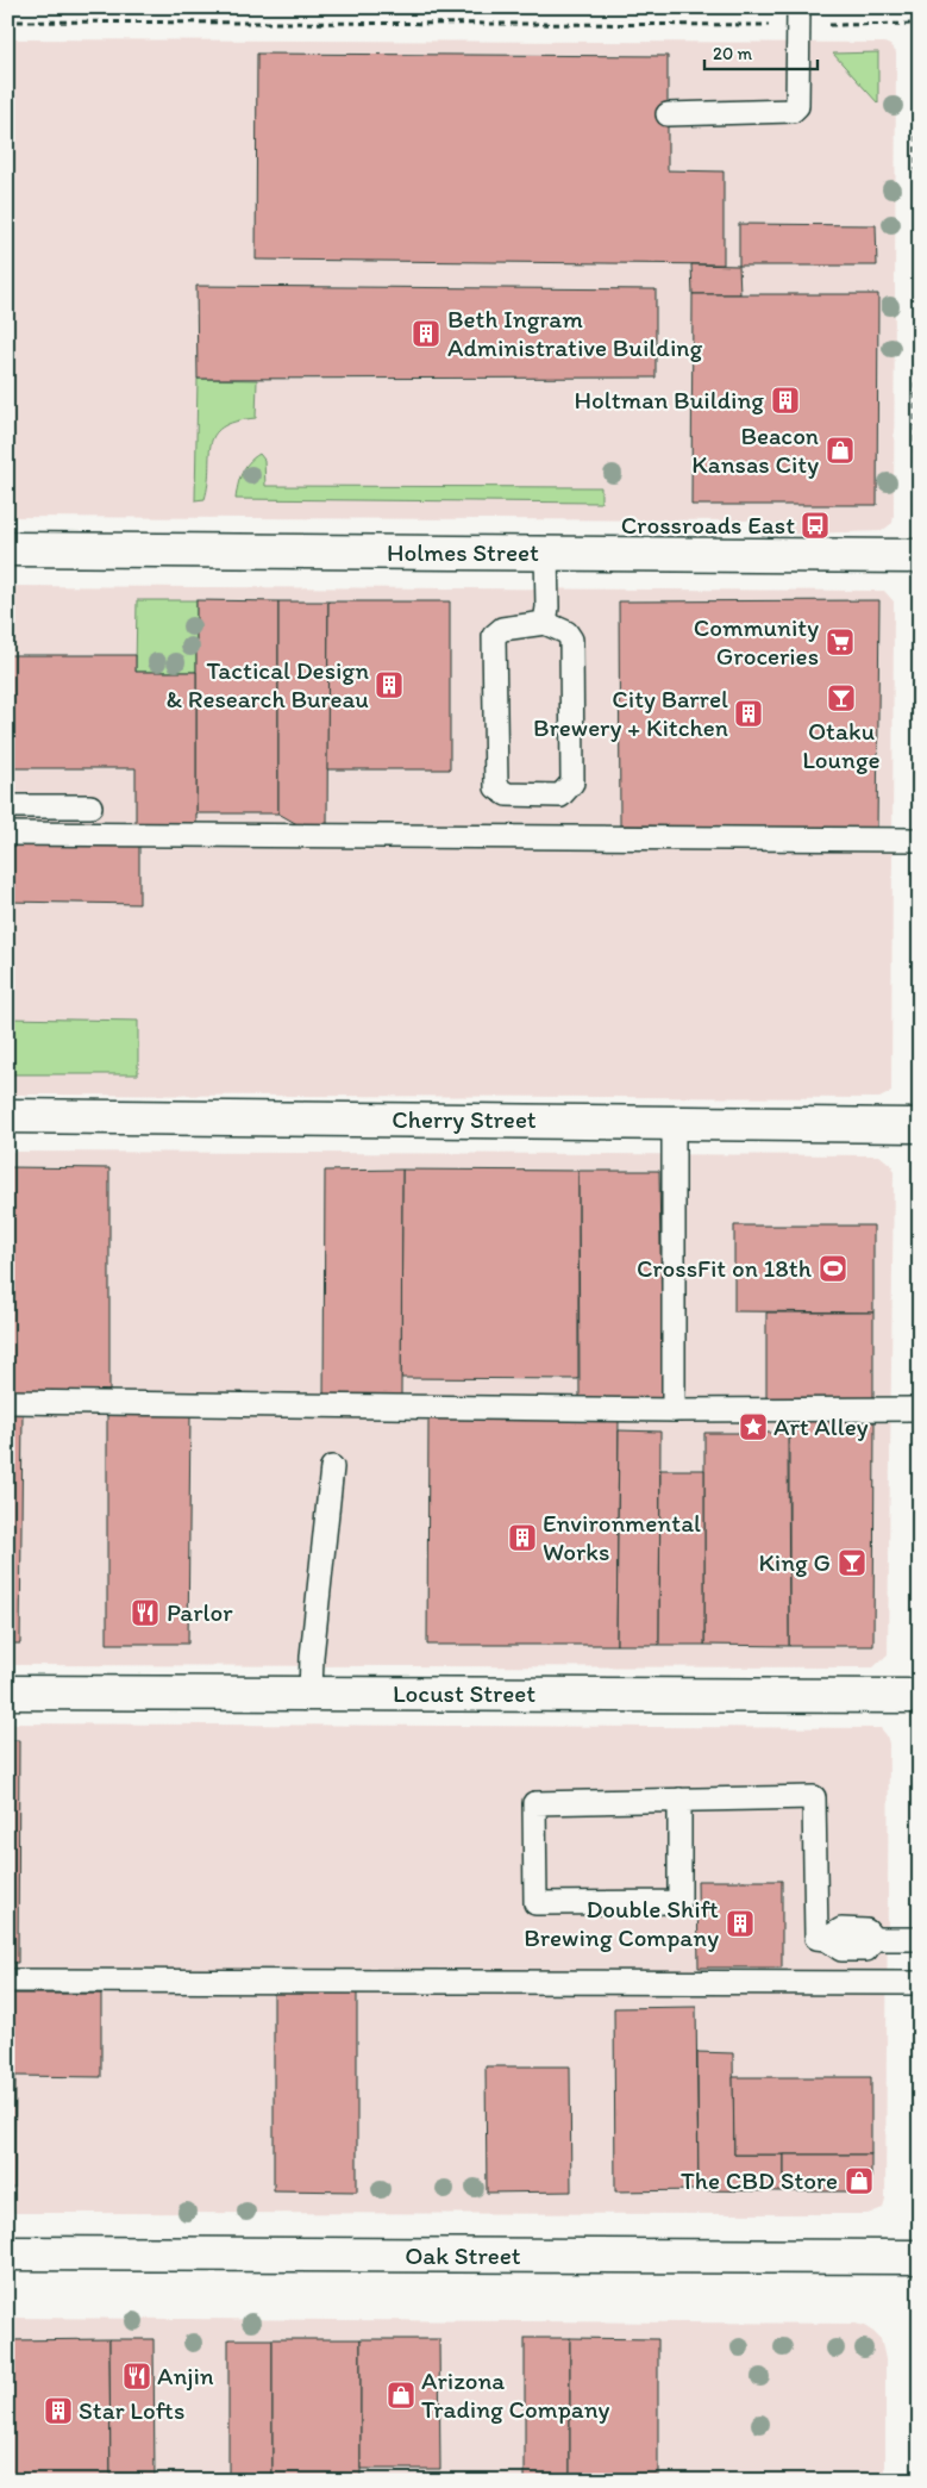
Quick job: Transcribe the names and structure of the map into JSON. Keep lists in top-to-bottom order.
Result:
{
  "streets": {
    "street": [
      "Holmes Street",
      "Cherry Street",
      "Locust Street",
      "Oak Street"
    ]
  },
  "places": {
    "building": [
      "Beth Ingram Administrative Building",
      "Holtman Building",
      "Tactical Design & Research Bureau",
      "City Barrel Brewery + Kitchen",
      "Environmental Works",
      "Double Shift Brewing Company",
      "Star Lofts"
    ],
    "shop": ["Beacon Kansas City", "The CBD Store", "Arizona Trading Company"],
    "bus stop": ["Crossroads East"],
    "supermarket": ["Community Groceries"],
    "bar": ["Otaku Lounge", "King G"],
    "sports": ["CrossFit on 18th"],
    "place": ["Art Alley"],
    "restaurant": ["Parlor", "Anjin"]
  },
  "scale_bar": "20 m"
}
